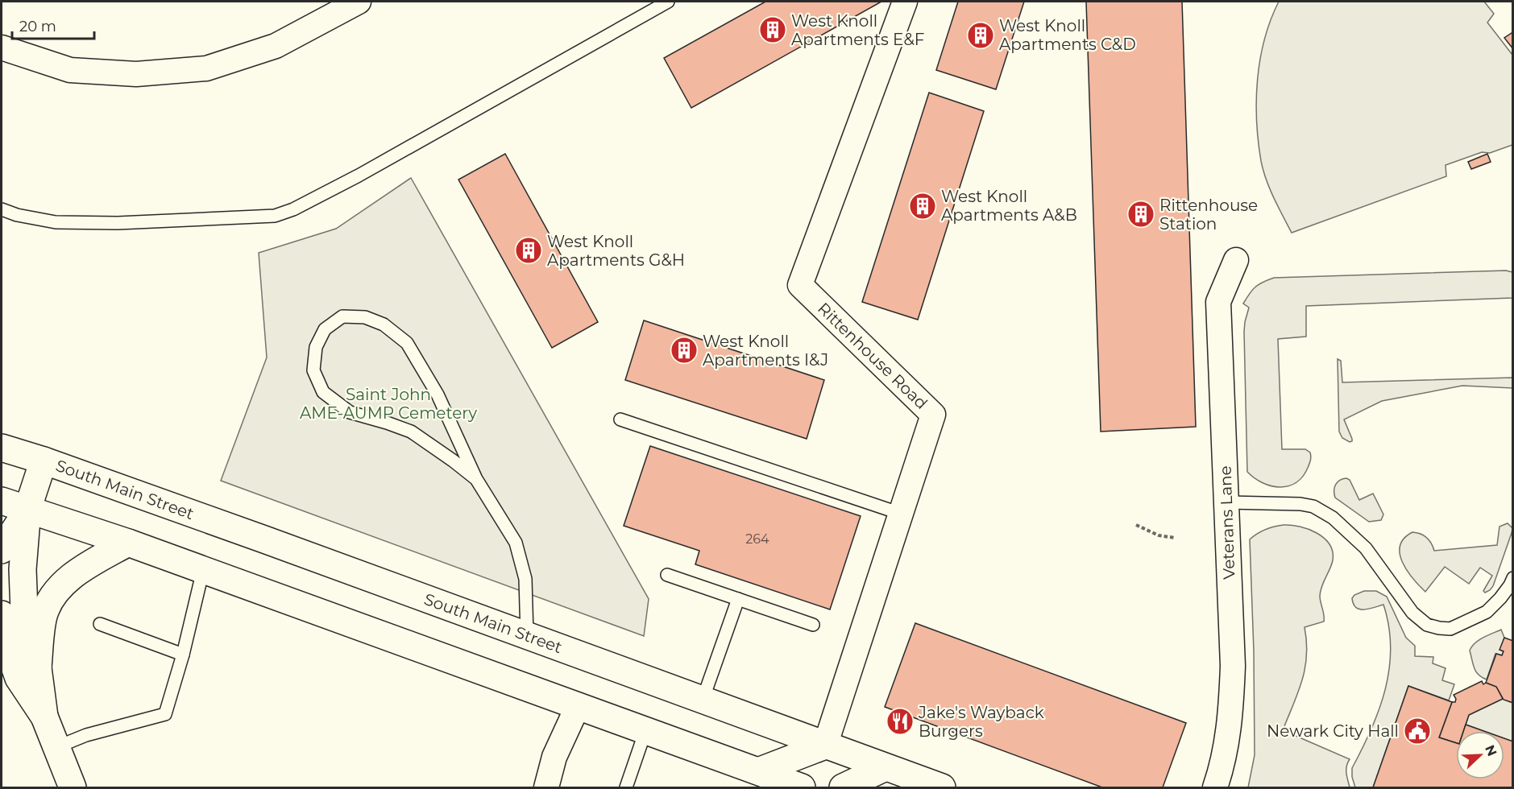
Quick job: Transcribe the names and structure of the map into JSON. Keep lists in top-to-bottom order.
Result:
{
  "streets": {
    "main road": ["South Main Street"],
    "street": ["Rittenhouse Road", "Veterans Lane"]
  },
  "crossings": [
    ["Rittenhouse Road", "South Main Street"]
  ],
  "parks": ["Saint John AME-AUMP Cemetery"],
  "places": {
    "building": [
      "West Knoll Apartments E&F",
      "West Knoll Apartments C&D",
      "West Knoll Apartments A&B",
      "Rittenhouse Station",
      "West Knoll Apartments G&H",
      "West Knoll Apartments I&J"
    ],
    "restaurant": ["Jake's Wayback Burgers"],
    "public building": ["Newark City Hall"]
  },
  "house_numbers": ["264"],
  "scale_bar": "20 m",
  "north": "top right"
}
